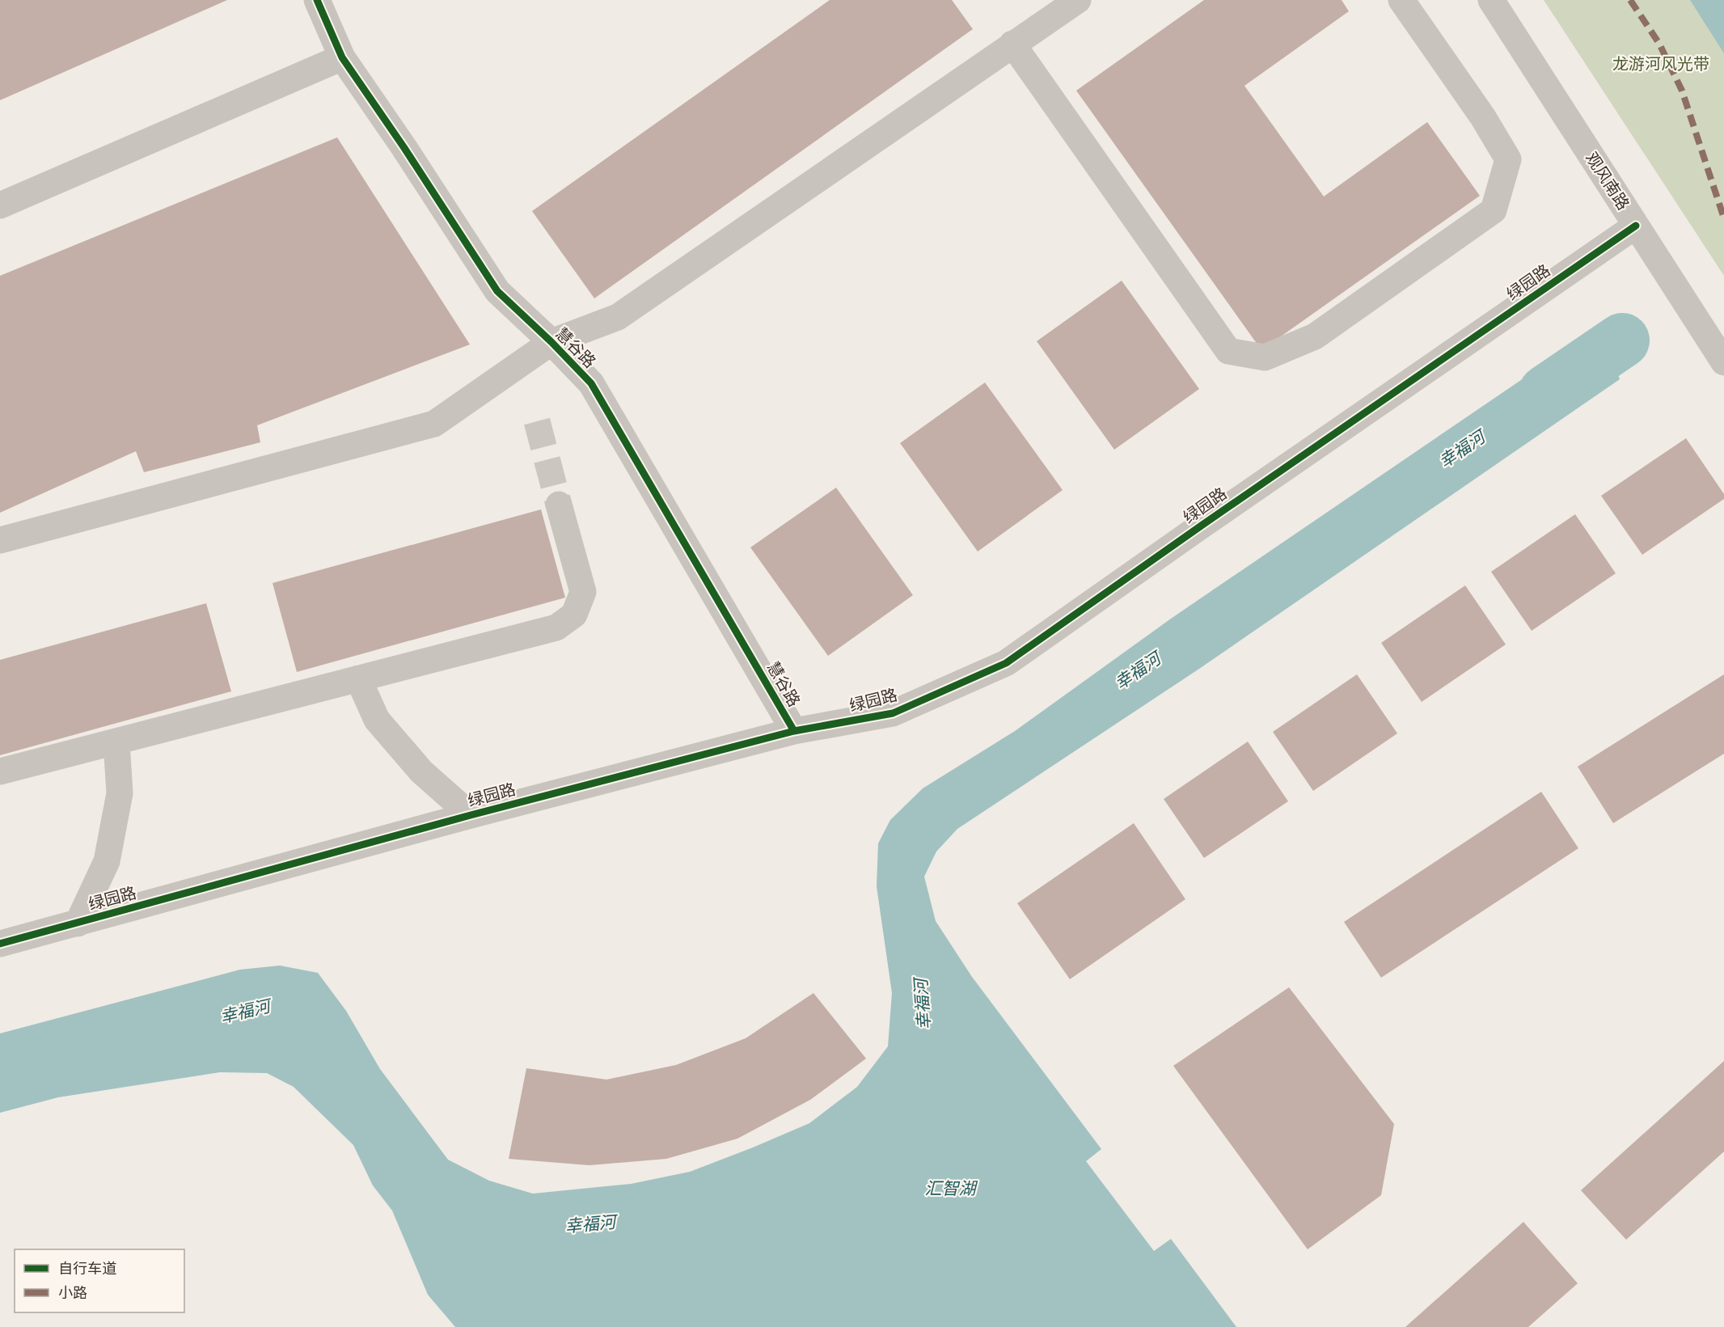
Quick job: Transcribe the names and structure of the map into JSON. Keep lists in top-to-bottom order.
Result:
{
  "streets": {
    "street": ["观风南路", "绿园路", "慧谷路"]
  },
  "crossings": [
    ["观风南路", "绿园路"],
    ["绿园路", "慧谷路"]
  ],
  "water": ["幸福河", "汇智湖"],
  "parks": ["龙游河风光带"],
  "legend": ["自行车道", "小路"]
}
